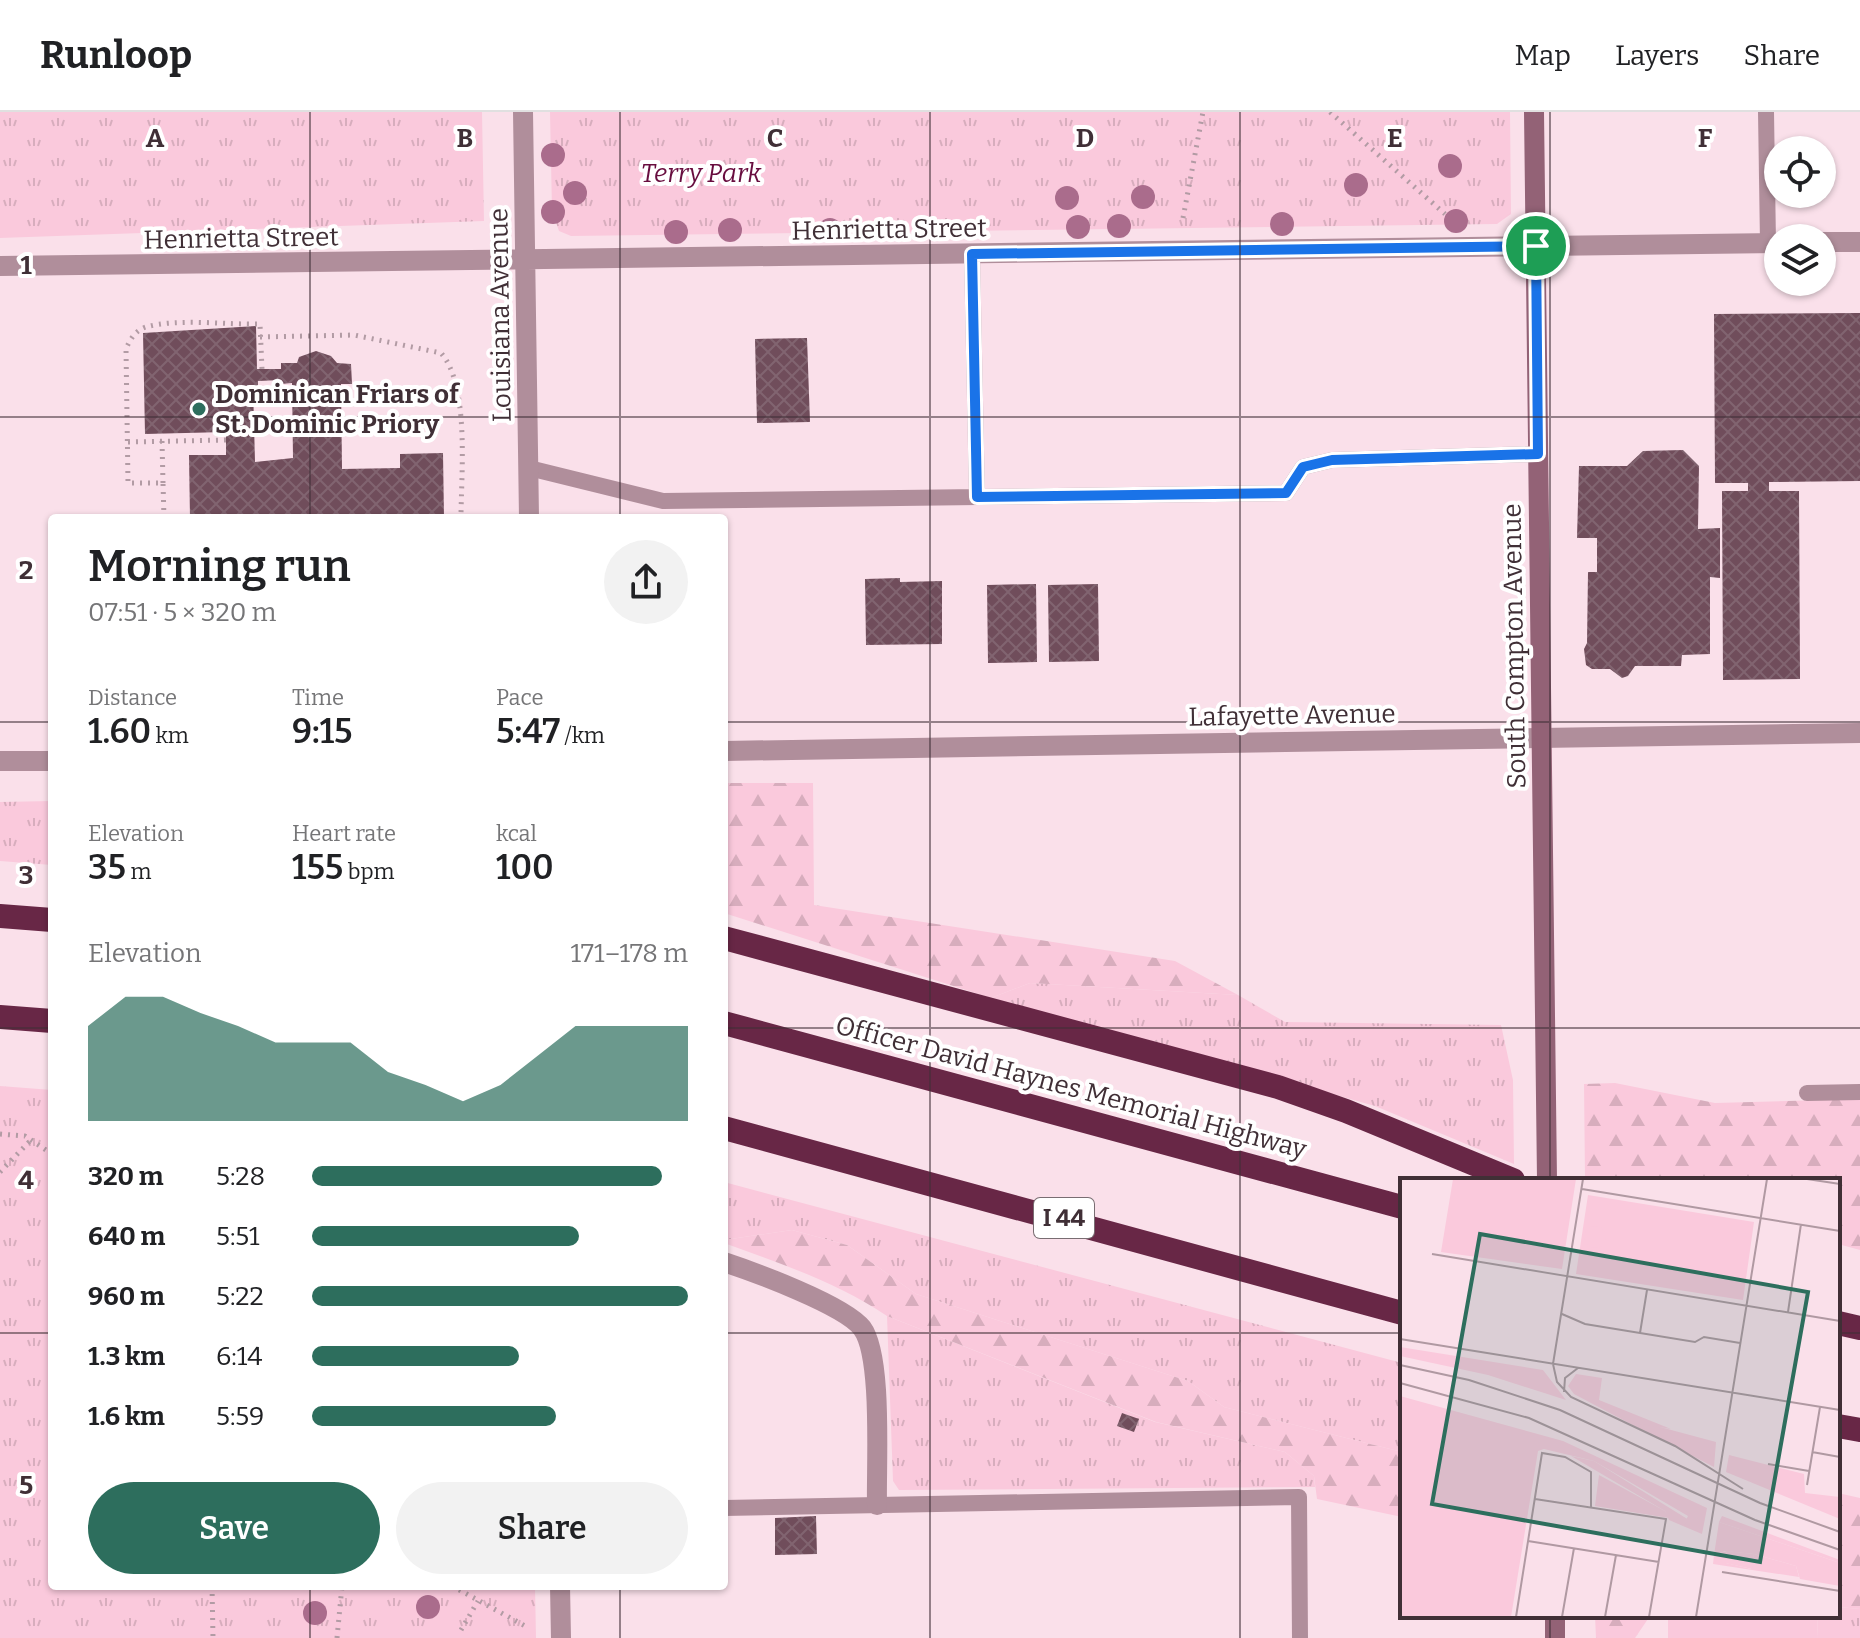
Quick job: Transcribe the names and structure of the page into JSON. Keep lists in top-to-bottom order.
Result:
{
  "streets": {
    "highway": ["Officer David Haynes Memorial Highway", "I 44"],
    "main road": ["South Compton Avenue"],
    "street": ["Henrietta Street", "Louisiana Avenue", "Lafayette Avenue"]
  },
  "crossings": [
    ["Henrietta Street", "Louisiana Avenue"],
    ["Henrietta Street", "South Compton Avenue"],
    ["South Compton Avenue", "Lafayette Avenue"]
  ],
  "parks": ["Terry Park"],
  "places": ["Dominican Friars of St. Dominic Priory"],
  "page": {
    "header": "Runloop",
    "nav": ["Map", "Layers", "Share"],
    "heading": ["Morning run", "07:51 · 5 × 320 m"],
    "stats": [
      ["Distance", "1.60 km"],
      ["Time", "9:15"],
      ["Pace", "5:47 /km"],
      ["Elevation", "35 m"],
      ["Heart rate", "155 bpm"],
      ["kcal", "100"]
    ],
    "chart": ["Elevation", "171–178 m"],
    "list": [
      {
        "name": "320 m",
        "note": "5:28"
      },
      {
        "name": "640 m",
        "note": "5:51"
      },
      {
        "name": "960 m",
        "note": "5:22"
      },
      {
        "name": "1.3 km",
        "note": "6:14"
      },
      {
        "name": "1.6 km",
        "note": "5:59"
      }
    ],
    "buttons": ["Save", "Share"]
  },
  "grid": {
    "columns": [
      "A",
      "B",
      "C",
      "D",
      "E",
      "F"
    ],
    "rows": [
      "1",
      "2",
      "3",
      "4",
      "5"
    ]
  }
}
